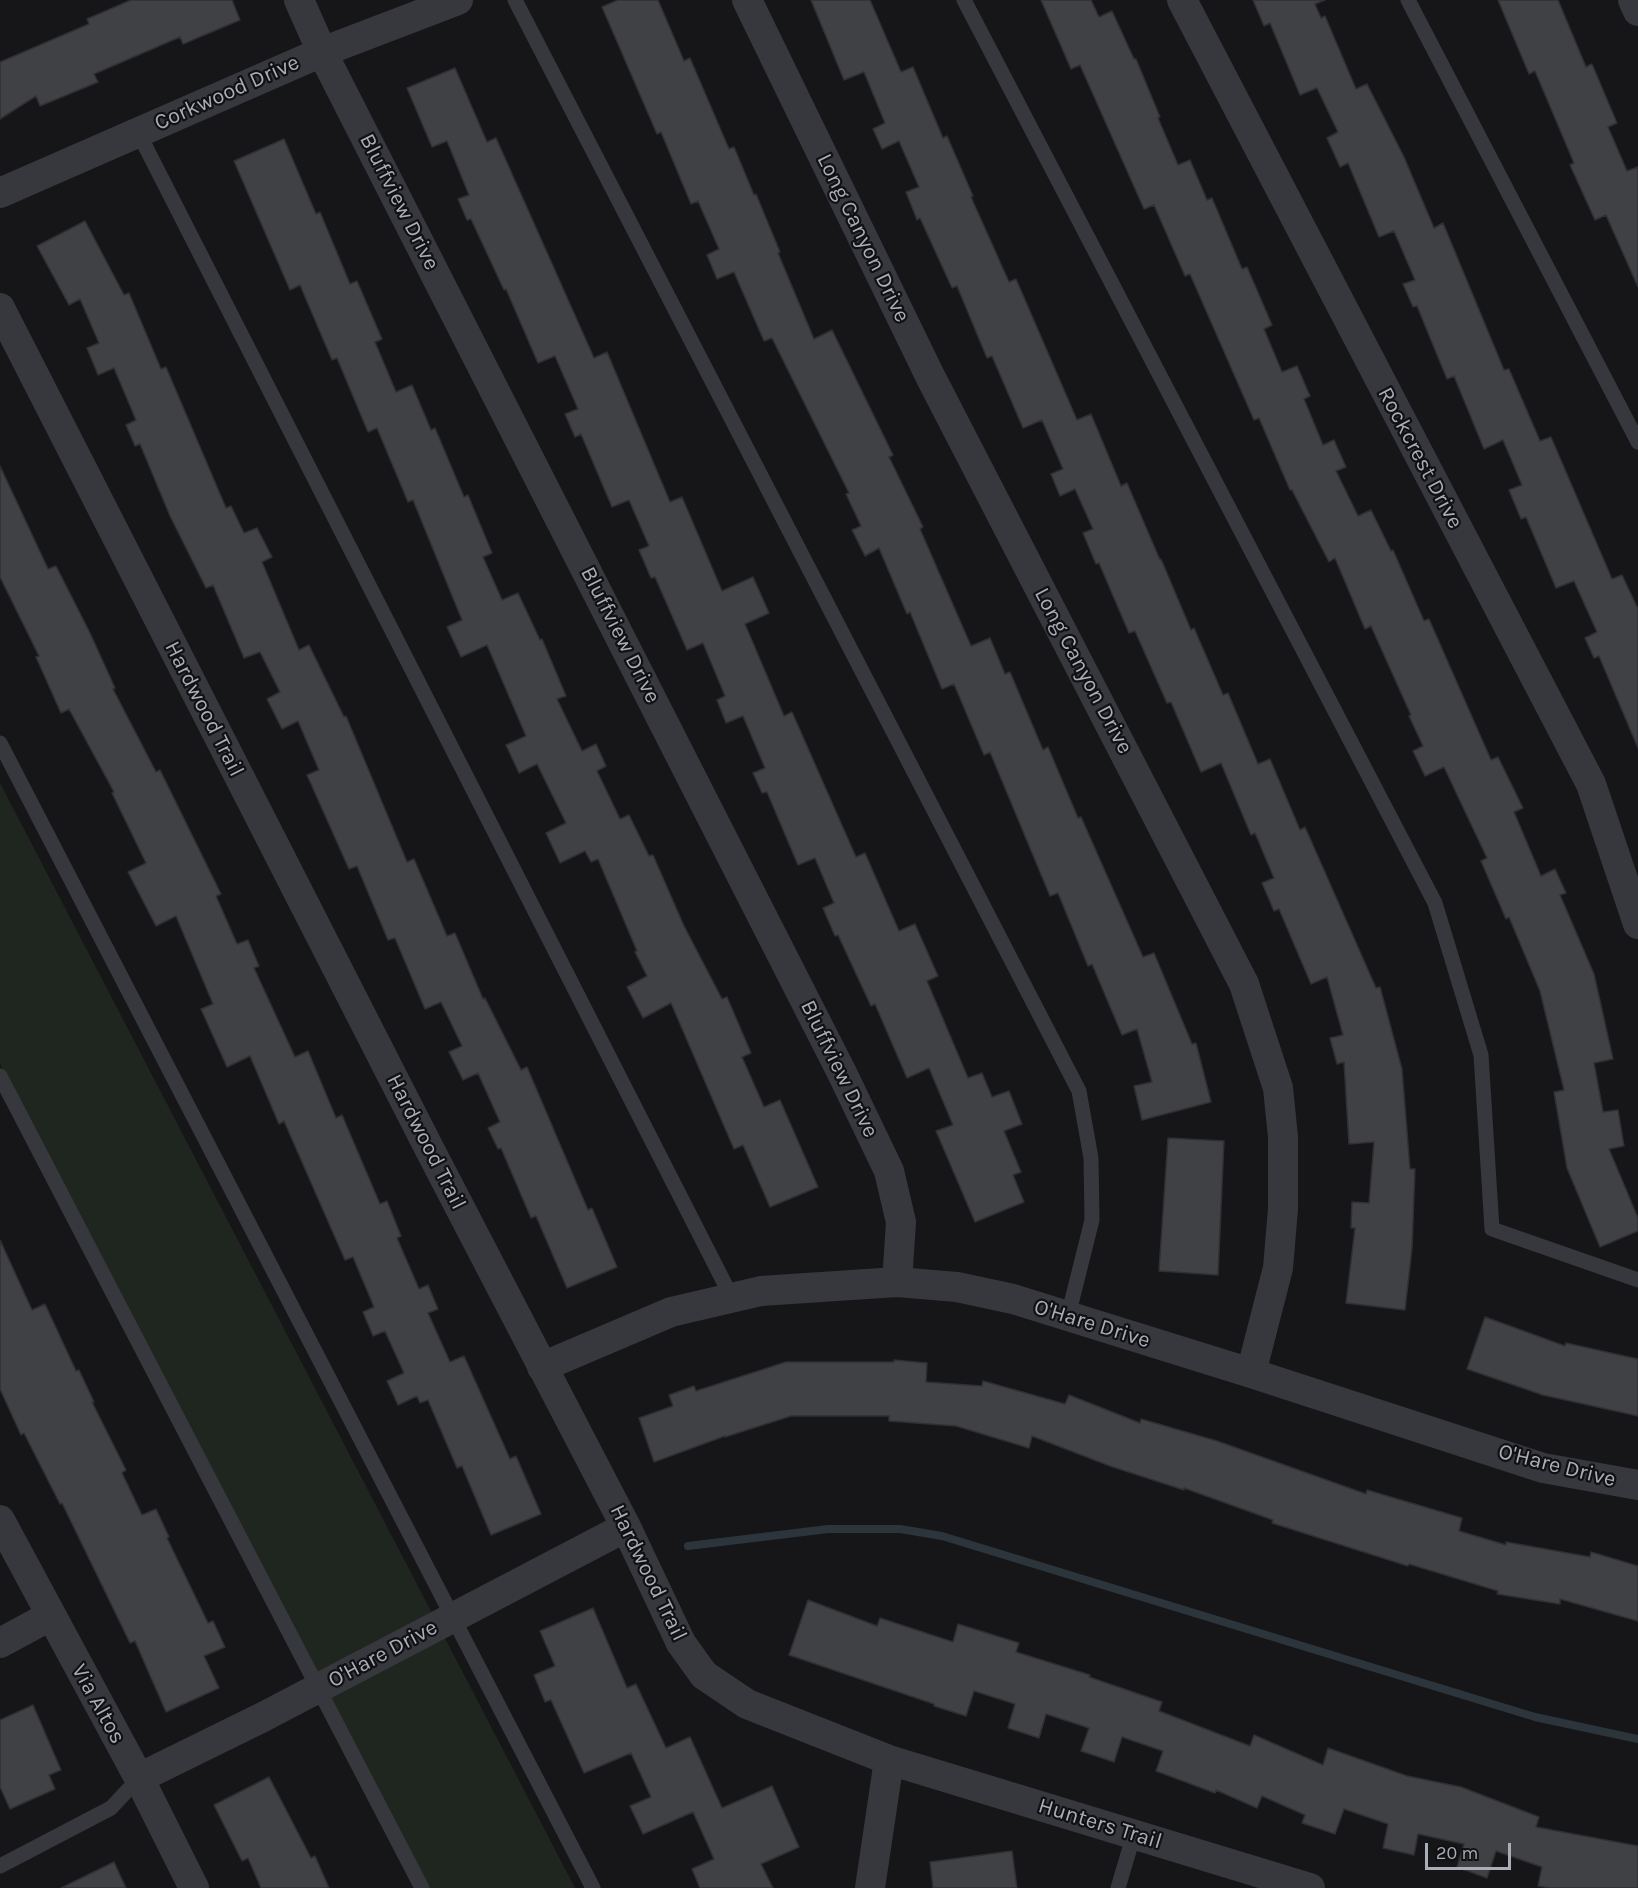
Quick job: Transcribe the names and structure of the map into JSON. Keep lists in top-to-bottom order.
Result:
{
  "streets": {
    "street": [
      "Corkwood Drive",
      "Bluffview Drive",
      "Long Canyon Drive",
      "Rockcrest Drive",
      "Hardwood Trail",
      "O'Hare Drive",
      "Via Altos",
      "Hunters Trail"
    ]
  },
  "crossings": [
    ["Corkwood Drive", "Bluffview Drive"],
    ["Bluffview Drive", "O'Hare Drive"],
    ["Long Canyon Drive", "O'Hare Drive"],
    ["Hardwood Trail", "O'Hare Drive"],
    ["Hardwood Trail", "Hunters Trail"],
    ["O'Hare Drive", "Via Altos"]
  ],
  "scale_bar": "20 m"
}
